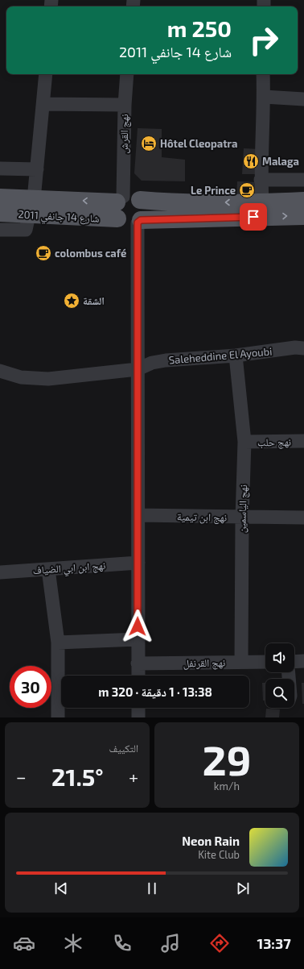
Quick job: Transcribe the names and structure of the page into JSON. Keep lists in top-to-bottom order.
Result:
{
  "streets": {
    "main road": ["شارع 14 جانفي 2011"],
    "street": [
      "نهج القرش",
      "Saleheddine El Ayoubi",
      "نهج حلب",
      "نهج الياسمين",
      "نهج ابن تيمية",
      "نهج ابن ابي الضياف",
      "نهج القرنفل"
    ]
  },
  "crossings": [
    ["نهج القرش", "شارع 14 جانفي 2011"],
    ["Saleheddine El Ayoubi", "نهج الياسمين"],
    ["نهج حلب", "نهج الياسمين"],
    ["نهج الياسمين", "نهج ابن تيمية"],
    ["نهج الياسمين", "نهج القرنفل"]
  ],
  "places": {
    "hotel": ["Hôtel Cleopatra"],
    "restaurant": ["Malaga"],
    "cafe": ["Le Prince", "colombus café"],
    "place": ["الشقة"]
  },
  "page": {
    "turn": ["250 m", "شارع 14 جانفي 2011"],
    "limit": "30",
    "trip": "13:38 · 1 دقيقة · 320 m",
    "tile": [
      ["29", "km/h"],
      "التكييف"
    ],
    "heat": ["−", "21.5°", "+"],
    "song": ["Neon Rain", "Kite Club"],
    "tabs": "13:37"
  }
}
